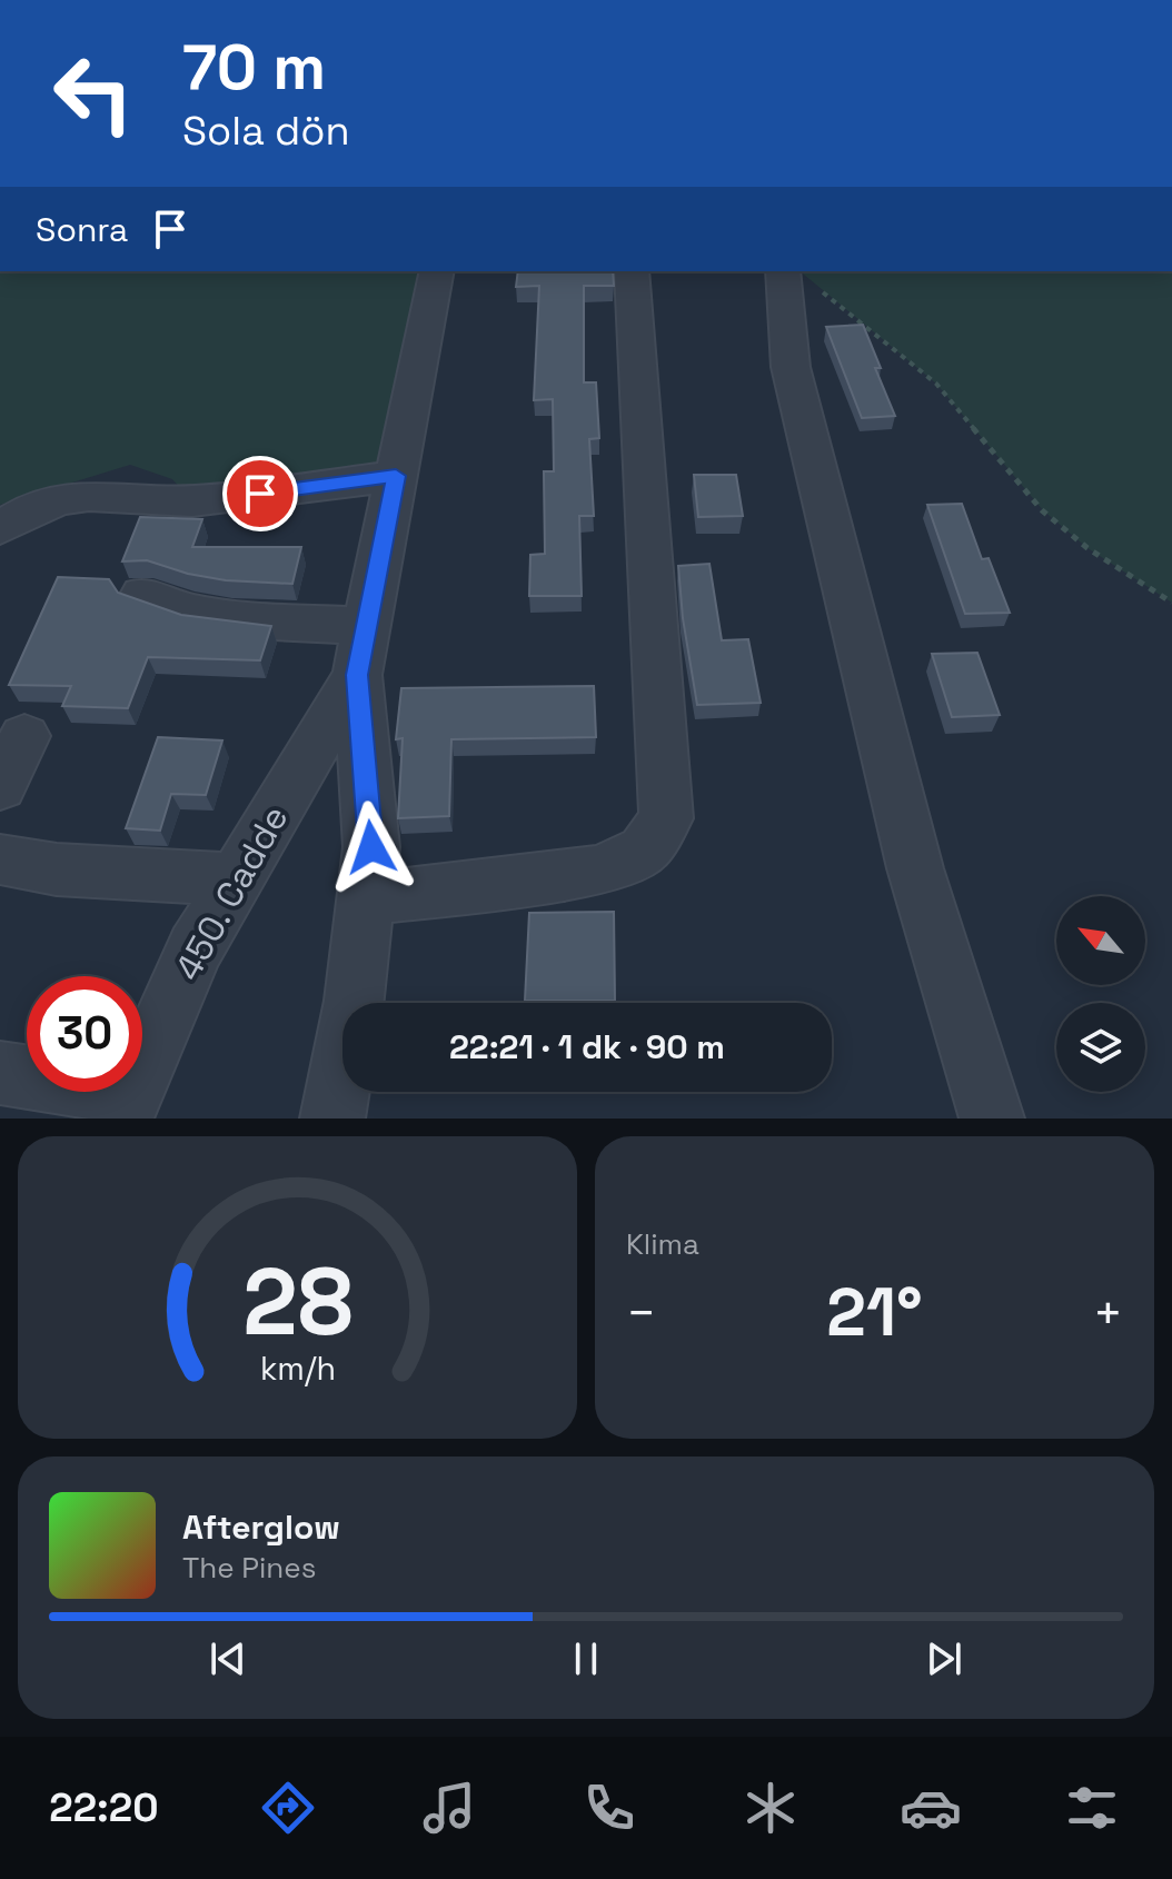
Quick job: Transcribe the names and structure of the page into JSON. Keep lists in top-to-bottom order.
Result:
{
  "streets": {
    "street": ["450. Cadde"]
  },
  "north": "top left",
  "page": {
    "turn": ["70 m", "Sola dön"],
    "then": "Sonra",
    "limit": "30",
    "trip": "22:21 · 1 dk · 90 m",
    "tile": "Klima",
    "heat": ["−", "21°", "+"],
    "song": ["Afterglow", "The Pines"],
    "tabs": "22:20",
    "gauge": ["28", "km/h"]
  }
}
